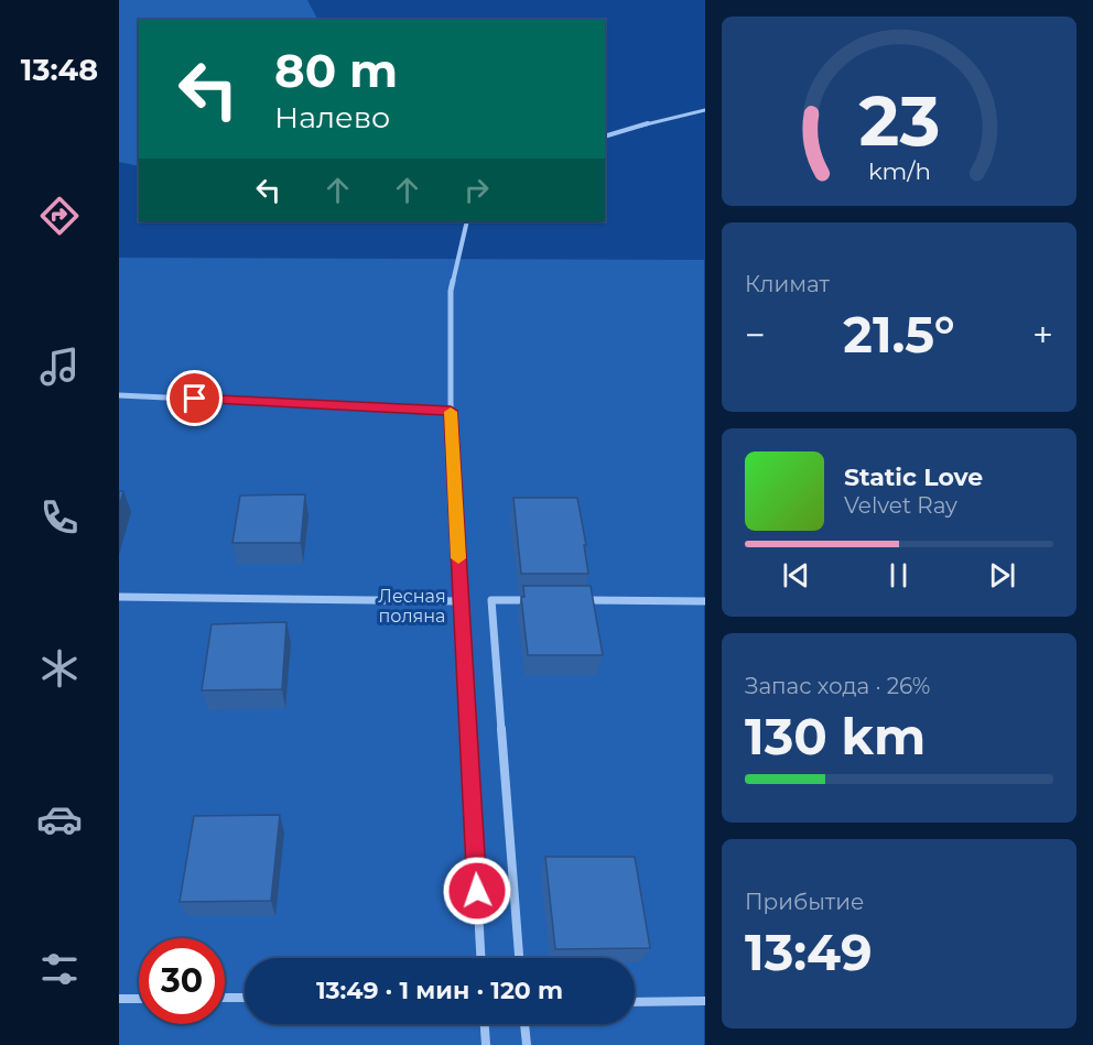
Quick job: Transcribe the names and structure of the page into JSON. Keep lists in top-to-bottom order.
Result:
{
  "parks": ["Лесная поляна"],
  "page": {
    "tabs": "13:48",
    "turn": ["80 m", "Налево"],
    "tile": [
      "Климат",
      ["Запас хода · 26%", "130 km"],
      ["Прибытие", "13:49"]
    ],
    "heat": ["−", "21.5°", "+"],
    "song": ["Static Love", "Velvet Ray"],
    "limit": "30",
    "trip": "13:49 · 1 мин · 120 m",
    "gauge": ["23", "km/h"]
  }
}
